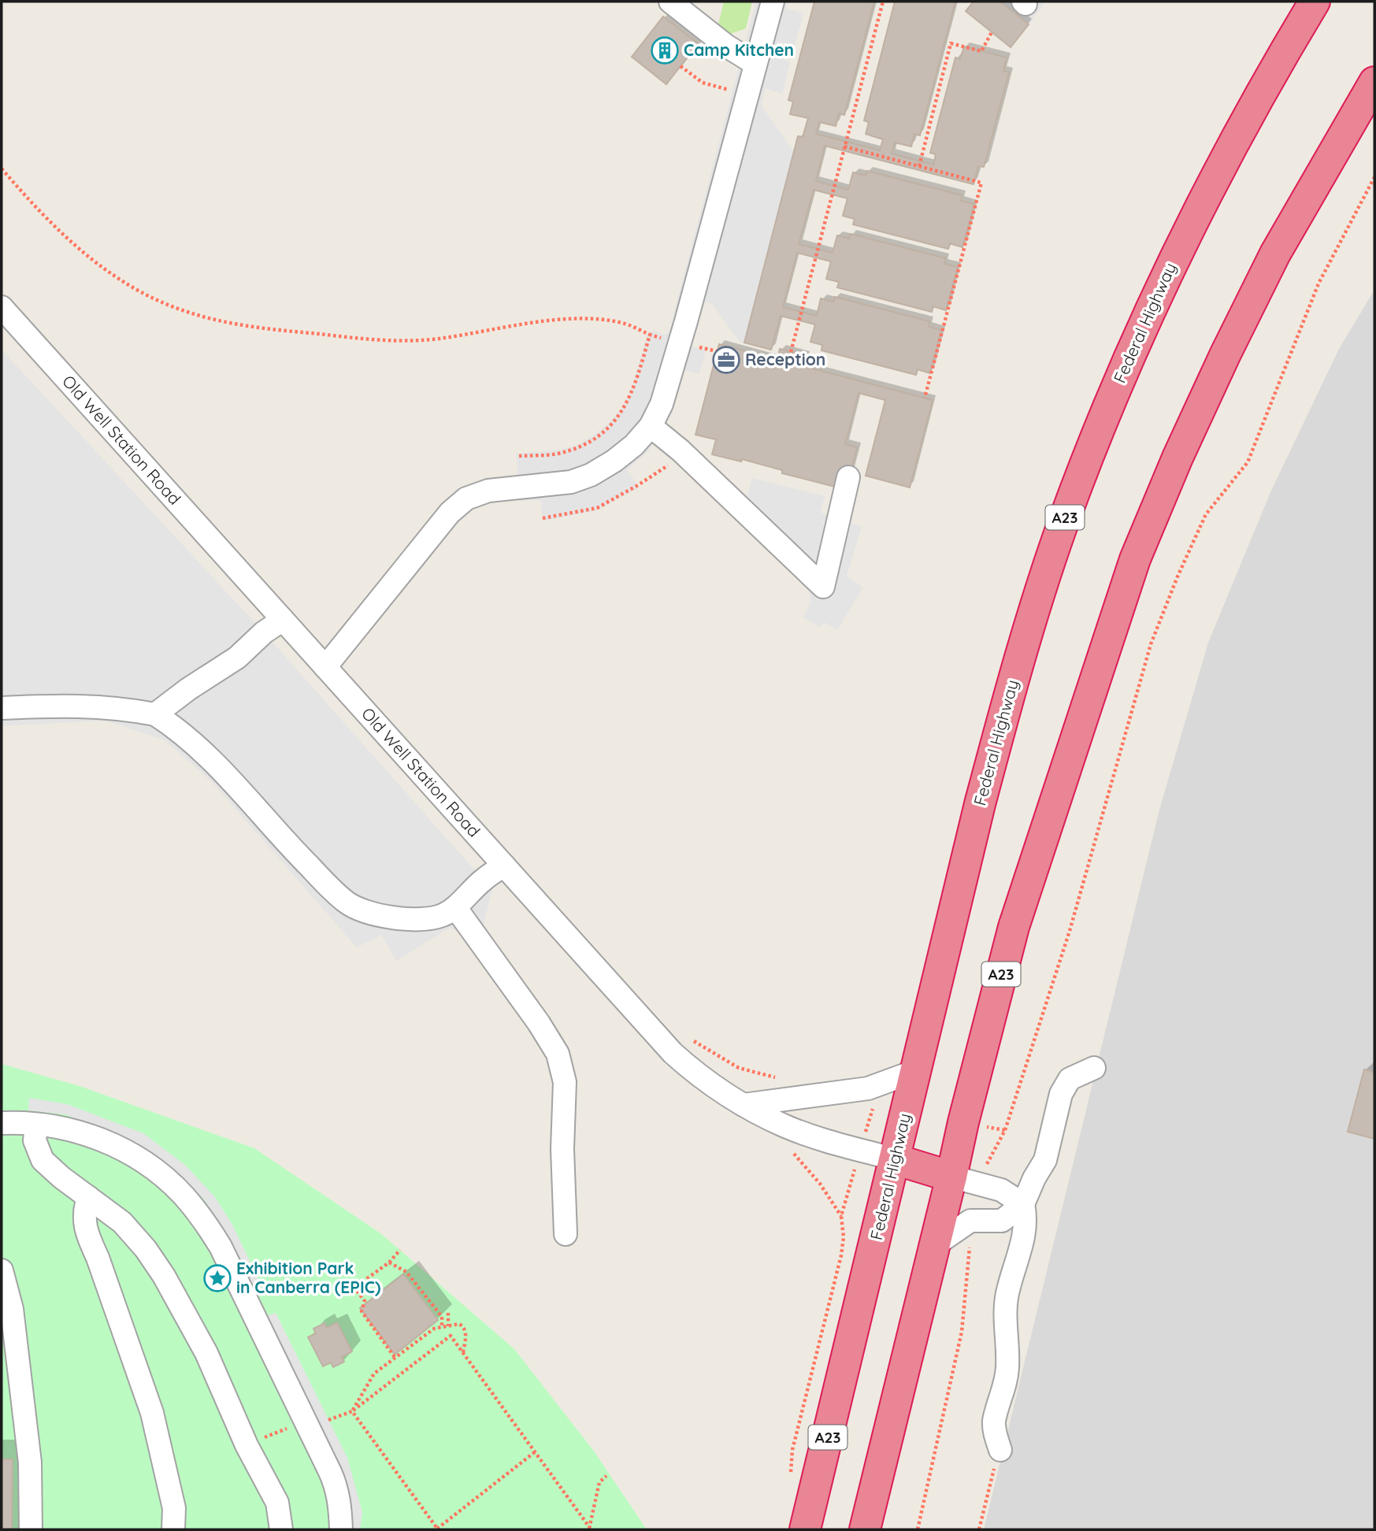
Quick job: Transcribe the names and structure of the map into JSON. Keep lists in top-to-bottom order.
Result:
{
  "streets": {
    "highway": ["Federal Highway", "A23"],
    "street": ["Old Well Station Road"]
  },
  "crossings": [
    ["Federal Highway", "Old Well Station Road"]
  ],
  "places": {
    "building": ["Camp Kitchen"],
    "office": ["Reception"],
    "place": ["Exhibition Park in Canberra (EPIC)"]
  }
}
